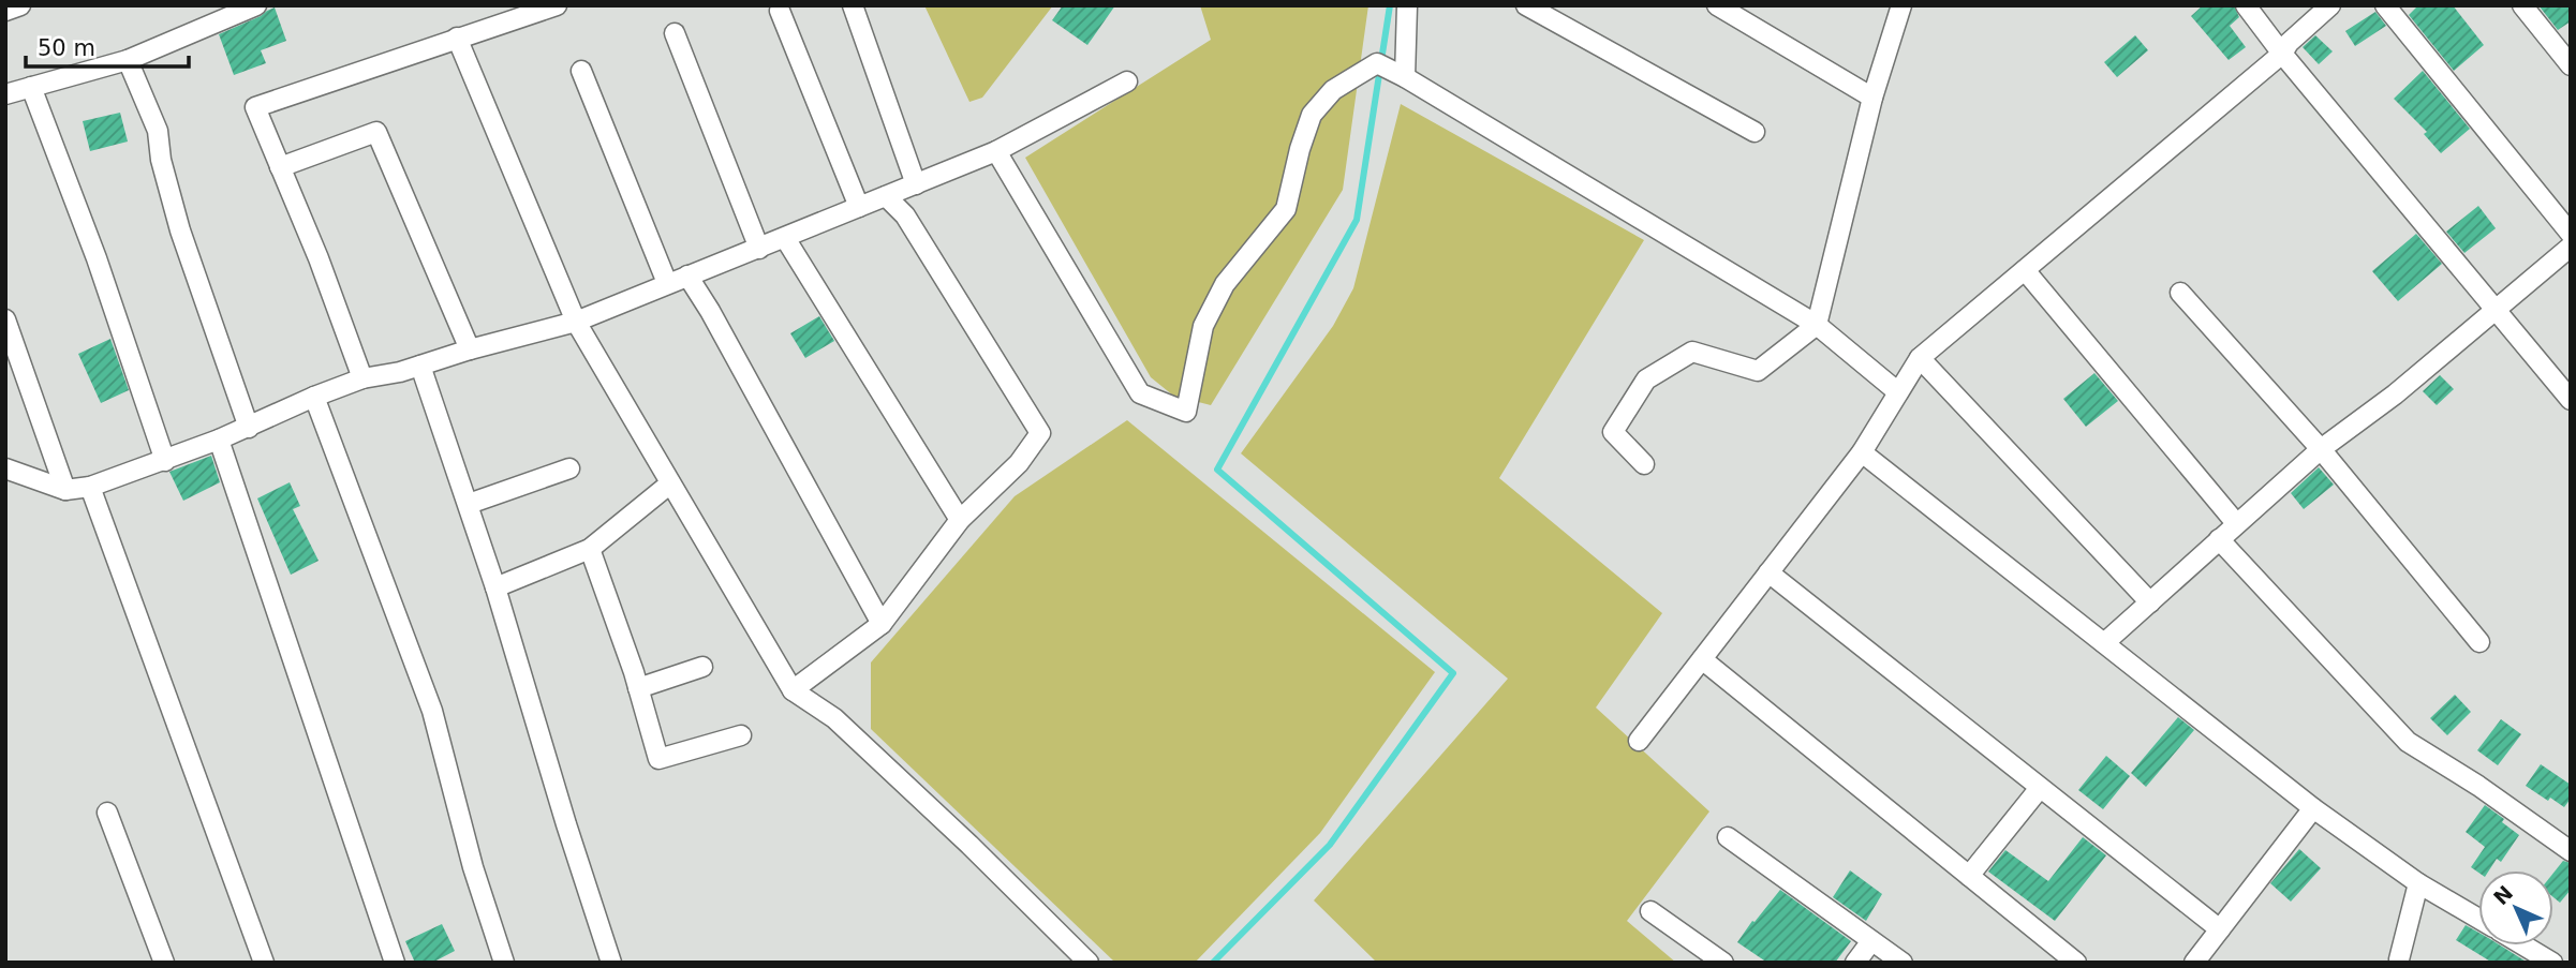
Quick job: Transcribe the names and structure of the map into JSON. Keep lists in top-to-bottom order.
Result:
{
  "scale_bar": "50 m",
  "north": "top left"
}
